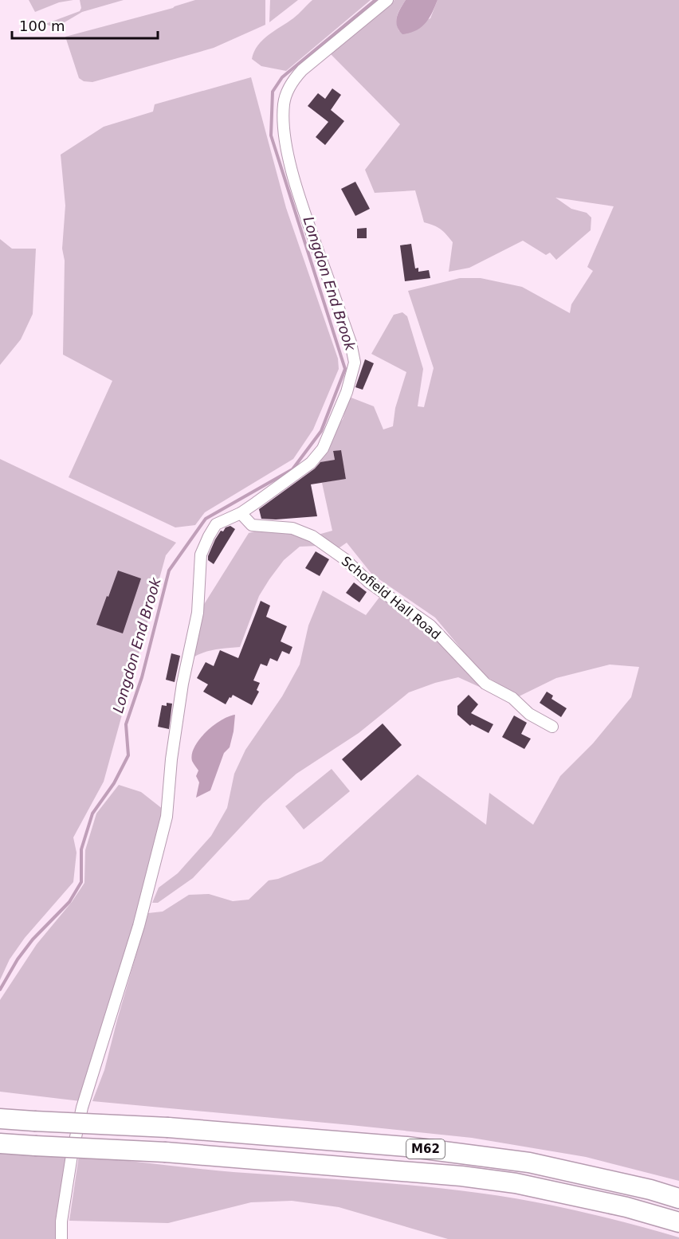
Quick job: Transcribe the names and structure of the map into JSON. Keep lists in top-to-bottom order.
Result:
{
  "streets": {
    "highway": ["M62"],
    "street": ["Schofield Hall Road"]
  },
  "water": ["Longdon End Brook"],
  "scale_bar": "100 m"
}
